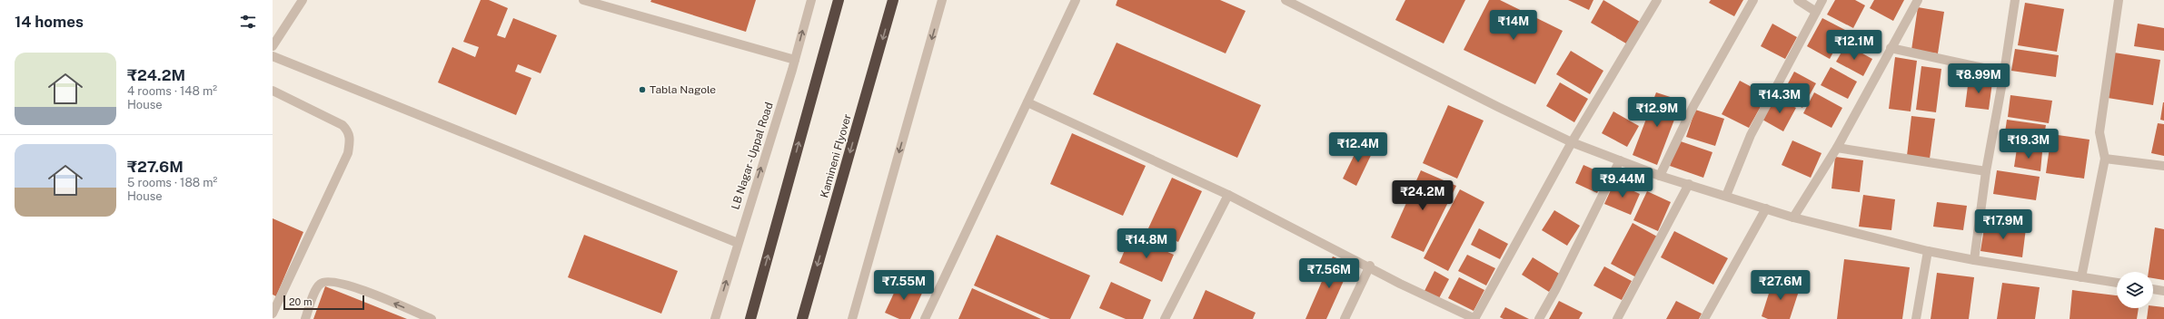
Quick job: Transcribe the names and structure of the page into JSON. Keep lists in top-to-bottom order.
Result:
{
  "streets": {
    "highway": ["Kamineni Flyover"],
    "street": ["LB Nagar - Uppal Road"]
  },
  "one_way": ["LB Nagar - Uppal Road"],
  "places": ["Tabla Nagole"],
  "scale_bar": "20 m",
  "page": {
    "heading": "14 homes",
    "price": [
      "₹14M",
      "₹12.1M",
      "₹8.99M",
      "₹14.3M",
      "₹12.9M",
      "₹19.3M",
      "₹12.4M",
      "₹9.44M",
      "₹24.2M",
      "₹17.9M",
      "₹14.8M",
      "₹7.56M",
      "₹7.55M",
      "₹27.6M"
    ],
    "list": [
      {
        "name": "₹24.2M",
        "note": "4 rooms · 148 m² · House"
      },
      {
        "name": "₹27.6M",
        "note": "5 rooms · 188 m² · House"
      }
    ],
    "scale": "20 m"
  }
}
